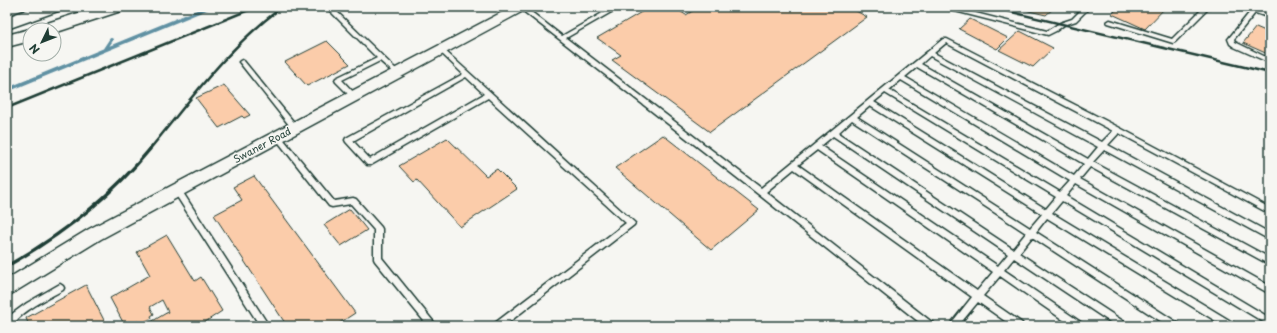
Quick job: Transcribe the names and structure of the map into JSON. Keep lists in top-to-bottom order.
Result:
{
  "streets": {
    "street": ["Swaner Road"]
  },
  "north": "bottom left"
}
